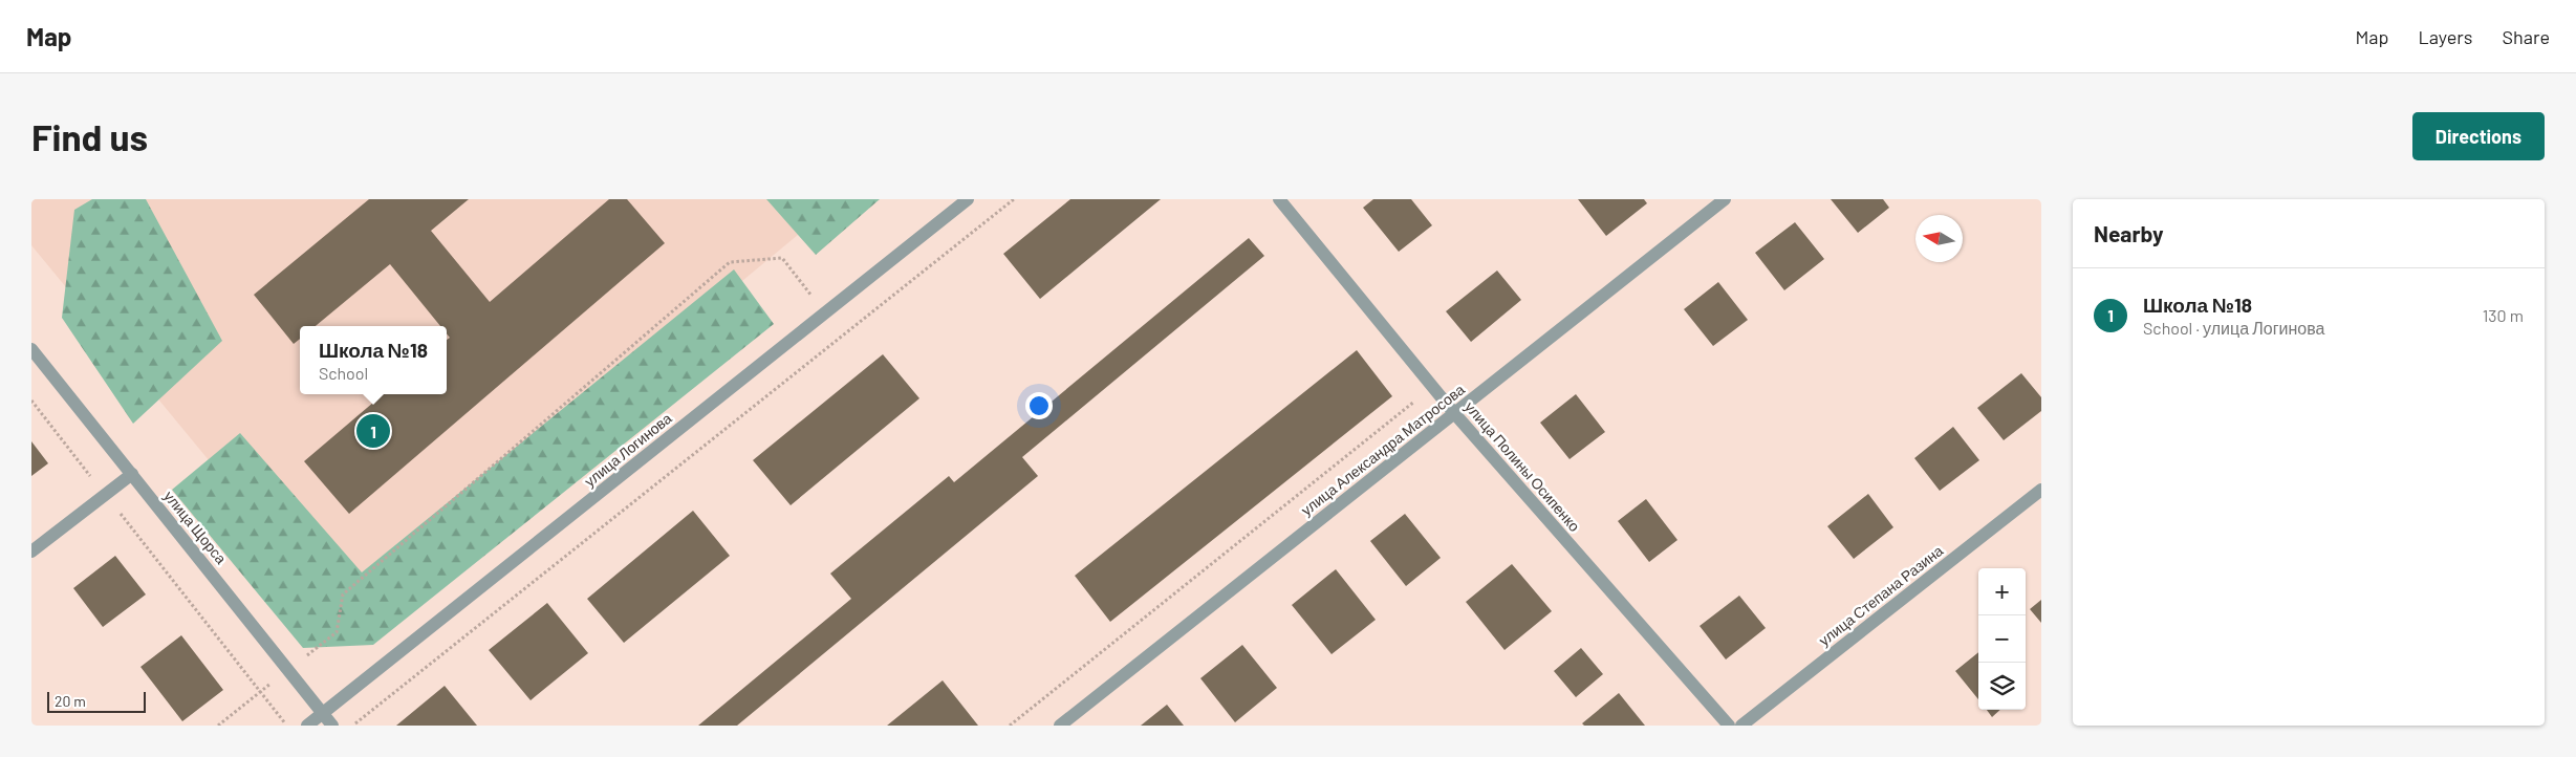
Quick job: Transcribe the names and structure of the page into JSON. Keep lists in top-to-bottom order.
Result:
{
  "streets": {
    "street": [
      "улица Логинова",
      "улица Александра Матросова",
      "улица Полины Осипенко",
      "улица Щорса",
      "улица Степана Разина"
    ]
  },
  "crossings": [
    ["улица Логинова", "улица Щорса"],
    ["улица Александра Матросова", "улица Полины Осипенко"]
  ],
  "scale_bar": "20 m",
  "north": "left",
  "page": {
    "header": "Map",
    "nav": ["Map", "Layers", "Share"],
    "buttons": "Directions",
    "title": "Find us",
    "heading": "Nearby",
    "list": [
      {
        "mark": "1",
        "name": "Школа №18",
        "note": "School · улица Логинова",
        "value": "130 m"
      }
    ],
    "popup": ["Школа №18", "School"],
    "pins": "1",
    "map_buttons": ["+", "−"],
    "scale": "20 m"
  }
}
